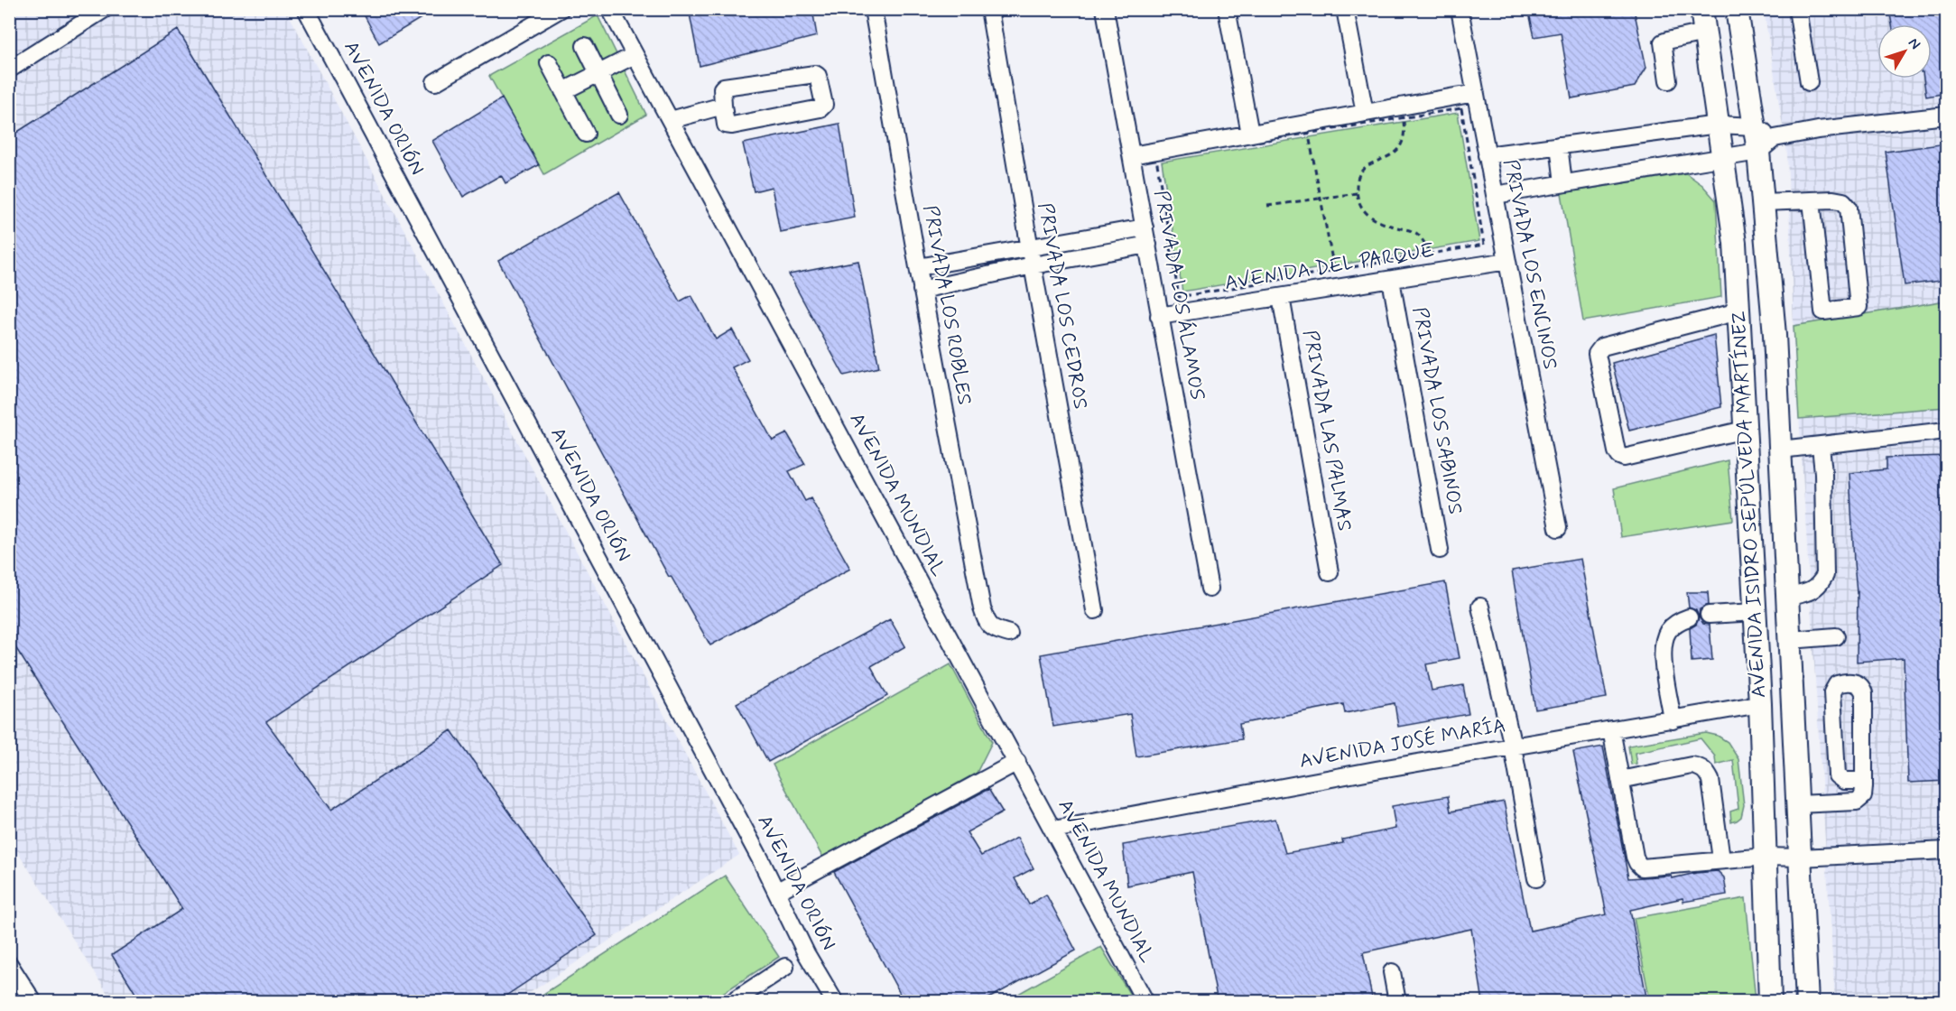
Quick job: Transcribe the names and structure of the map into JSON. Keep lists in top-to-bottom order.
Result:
{
  "streets": {
    "main road": ["AVENIDA ISIDRO SEPÚLVEDA MARTÍNEZ"],
    "street": [
      "AVENIDA ORIÓN",
      "PRIVADA LOS ENCINOS",
      "AVENIDA DEL PARQUE",
      "PRIVADA LOS ÁLAMOS",
      "PRIVADA LOS ROBLES",
      "PRIVADA LOS CEDROS",
      "PRIVADA LOS SABINOS",
      "PRIVADA LAS PALMAS",
      "AVENIDA MUNDIAL",
      "AVENIDA JOSÉ MARÍA"
    ]
  },
  "crossings": [
    ["PRIVADA LOS ENCINOS", "AVENIDA DEL PARQUE"],
    ["AVENIDA DEL PARQUE", "PRIVADA LOS ÁLAMOS"],
    ["AVENIDA DEL PARQUE", "PRIVADA LOS SABINOS"],
    ["AVENIDA DEL PARQUE", "PRIVADA LAS PALMAS"],
    ["AVENIDA MUNDIAL", "AVENIDA JOSÉ MARÍA"],
    ["AVENIDA ISIDRO SEPÚLVEDA MARTÍNEZ", "AVENIDA JOSÉ MARÍA"]
  ],
  "north": "top right"
}
